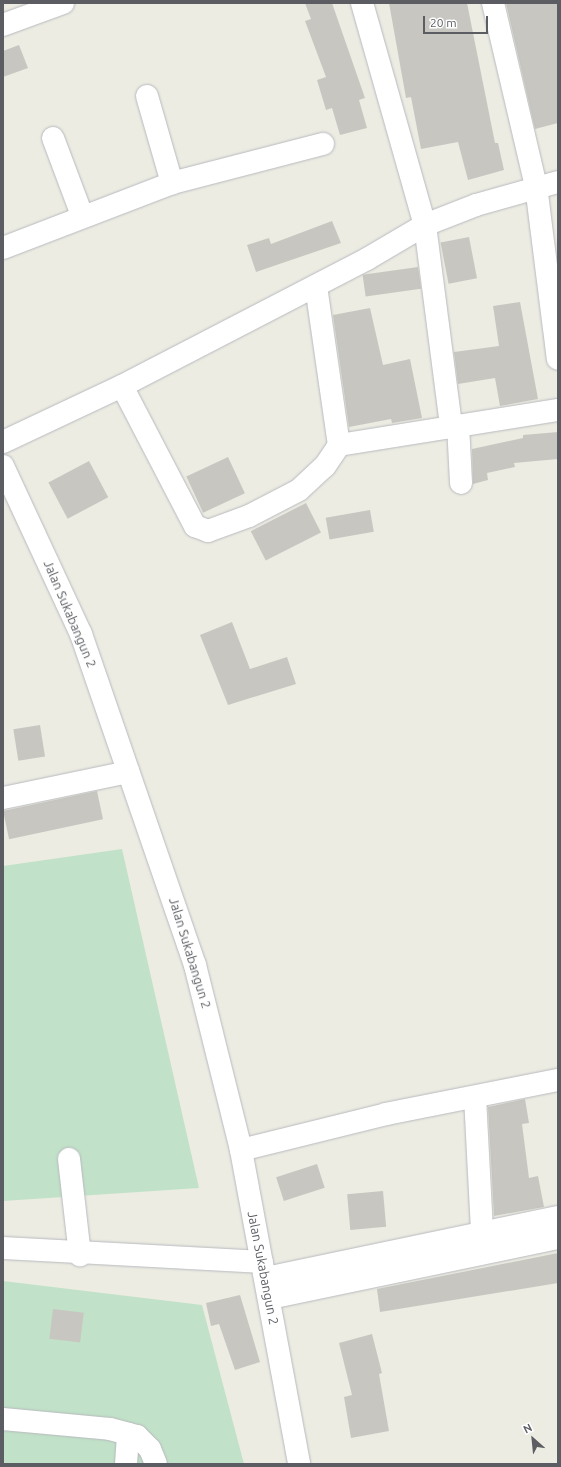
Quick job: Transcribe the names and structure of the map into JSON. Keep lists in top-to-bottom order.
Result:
{
  "streets": {
    "street": ["Jalan Sukabangun 2"]
  },
  "scale_bar": "20 m",
  "north": "top left"
}
